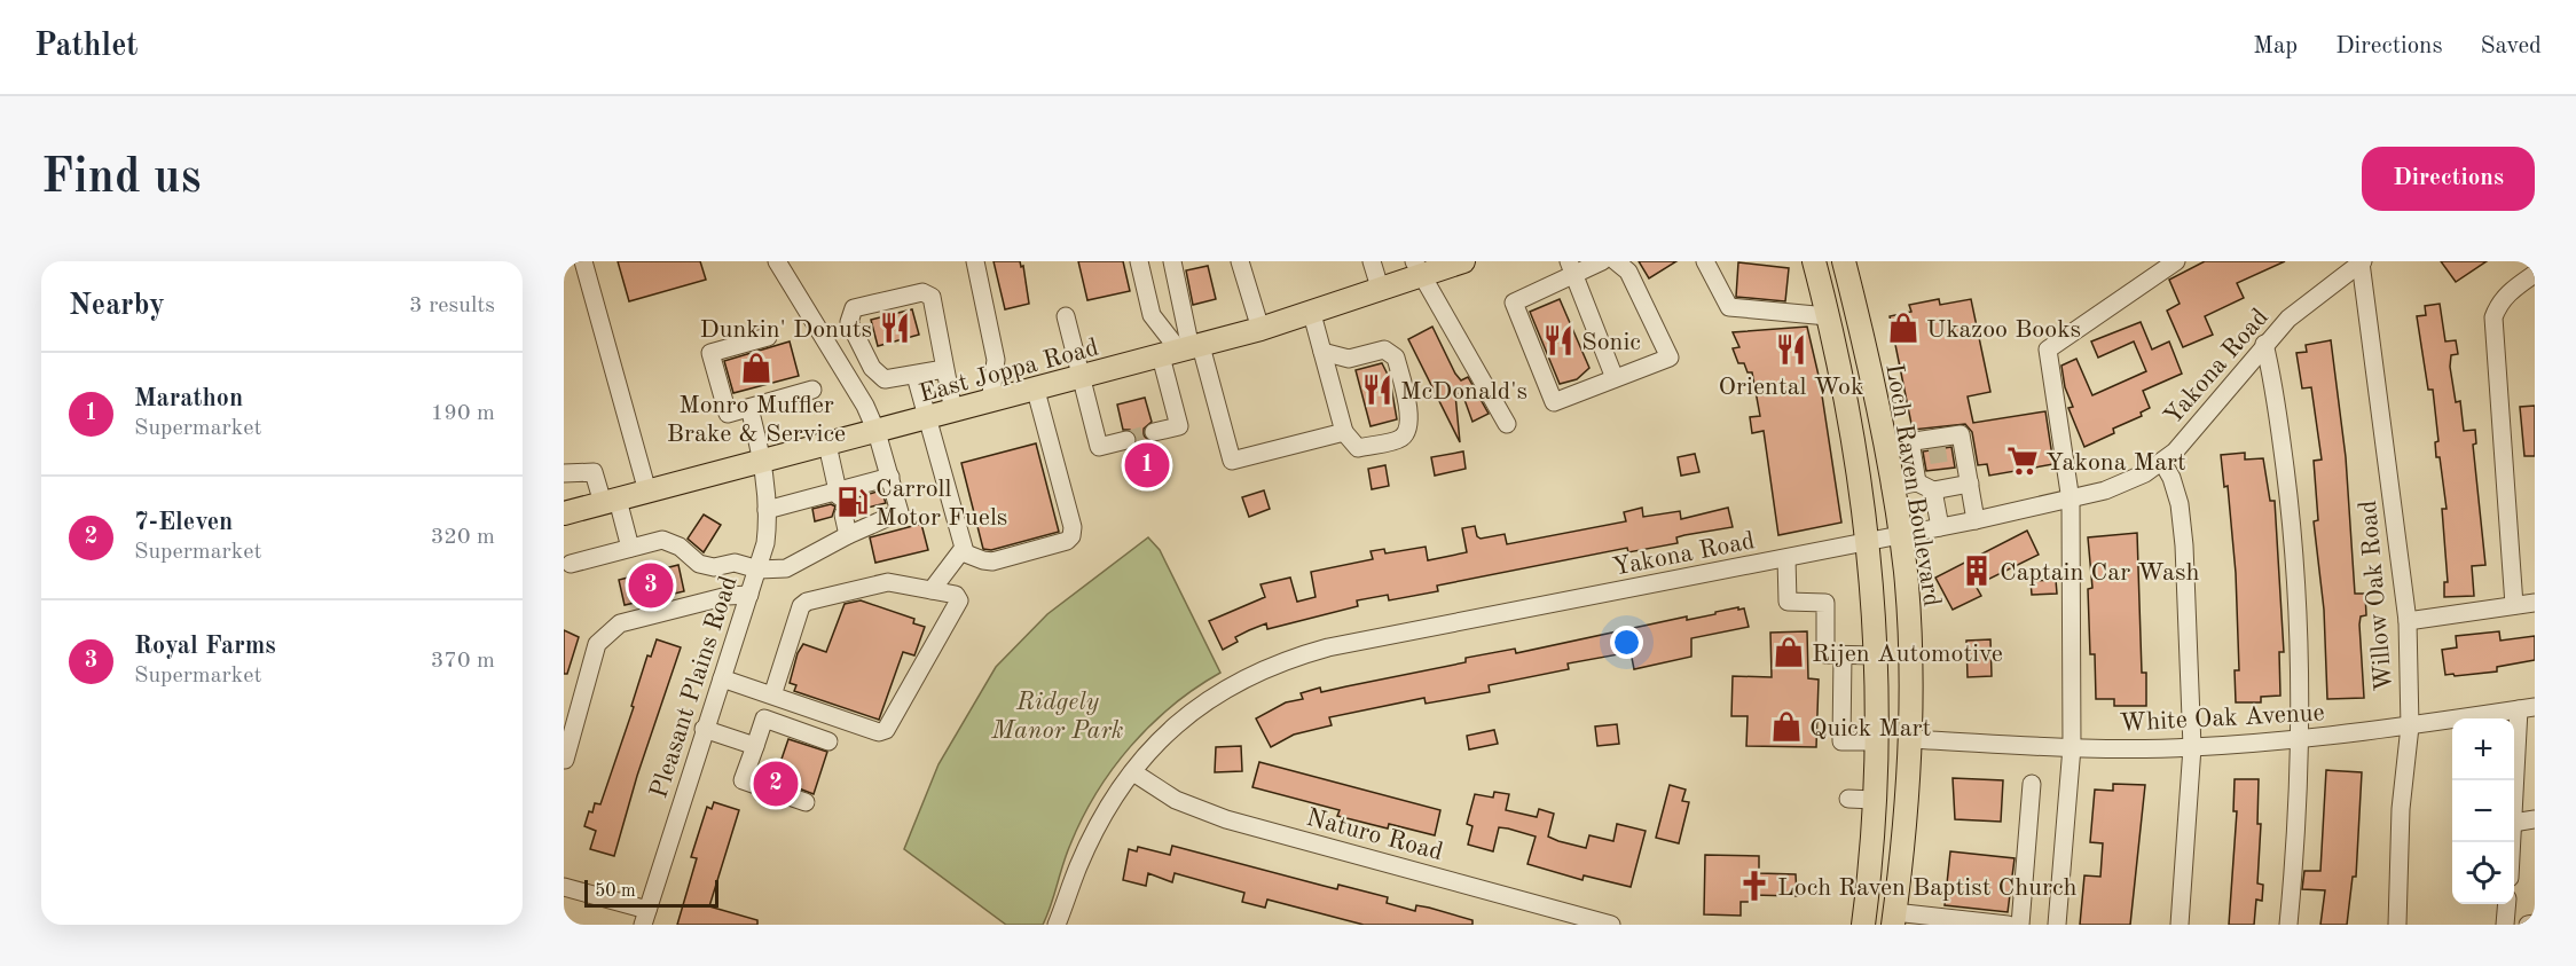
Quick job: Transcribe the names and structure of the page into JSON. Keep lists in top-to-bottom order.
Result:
{
  "streets": {
    "main road": ["East Joppa Road", "Loch Raven Boulevard"],
    "street": [
      "Yakona Road",
      "Willow Oak Road",
      "Pleasant Plains Road",
      "White Oak Avenue",
      "Naturo Road"
    ]
  },
  "crossings": [
    ["Yakona Road", "Loch Raven Boulevard"],
    ["Yakona Road", "Willow Oak Road"],
    ["Yakona Road", "Naturo Road"],
    ["East Joppa Road", "Pleasant Plains Road"],
    ["Loch Raven Boulevard", "White Oak Avenue"],
    ["Willow Oak Road", "White Oak Avenue"]
  ],
  "parks": ["Ridgely Manor Park"],
  "places": {
    "restaurant": [
      "Dunkin' Donuts",
      "Sonic",
      "Oriental Wok",
      "McDonald's"
    ],
    "shop": [
      "Ukazoo Books",
      "Monro Muffler Brake & Service",
      "Rijen Automotive",
      "Quick Mart"
    ],
    "supermarket": ["Yakona Mart"],
    "fuel station": ["Carroll Motor Fuels"],
    "building": ["Captain Car Wash"],
    "church": ["Loch Raven Baptist Church"]
  },
  "scale_bar": "50 m",
  "page": {
    "header": "Pathlet",
    "nav": ["Map", "Directions", "Saved"],
    "buttons": "Directions",
    "title": "Find us",
    "heading": ["Nearby", "3 results"],
    "list": [
      {
        "mark": "1",
        "name": "Marathon",
        "note": "Supermarket",
        "value": "190 m"
      },
      {
        "mark": "2",
        "name": "7-Eleven",
        "note": "Supermarket",
        "value": "320 m"
      },
      {
        "mark": "3",
        "name": "Royal Farms",
        "note": "Supermarket",
        "value": "370 m"
      }
    ],
    "pins": ["1", "3", "2"],
    "map_buttons": ["+", "−"],
    "scale": "50 m"
  }
}
